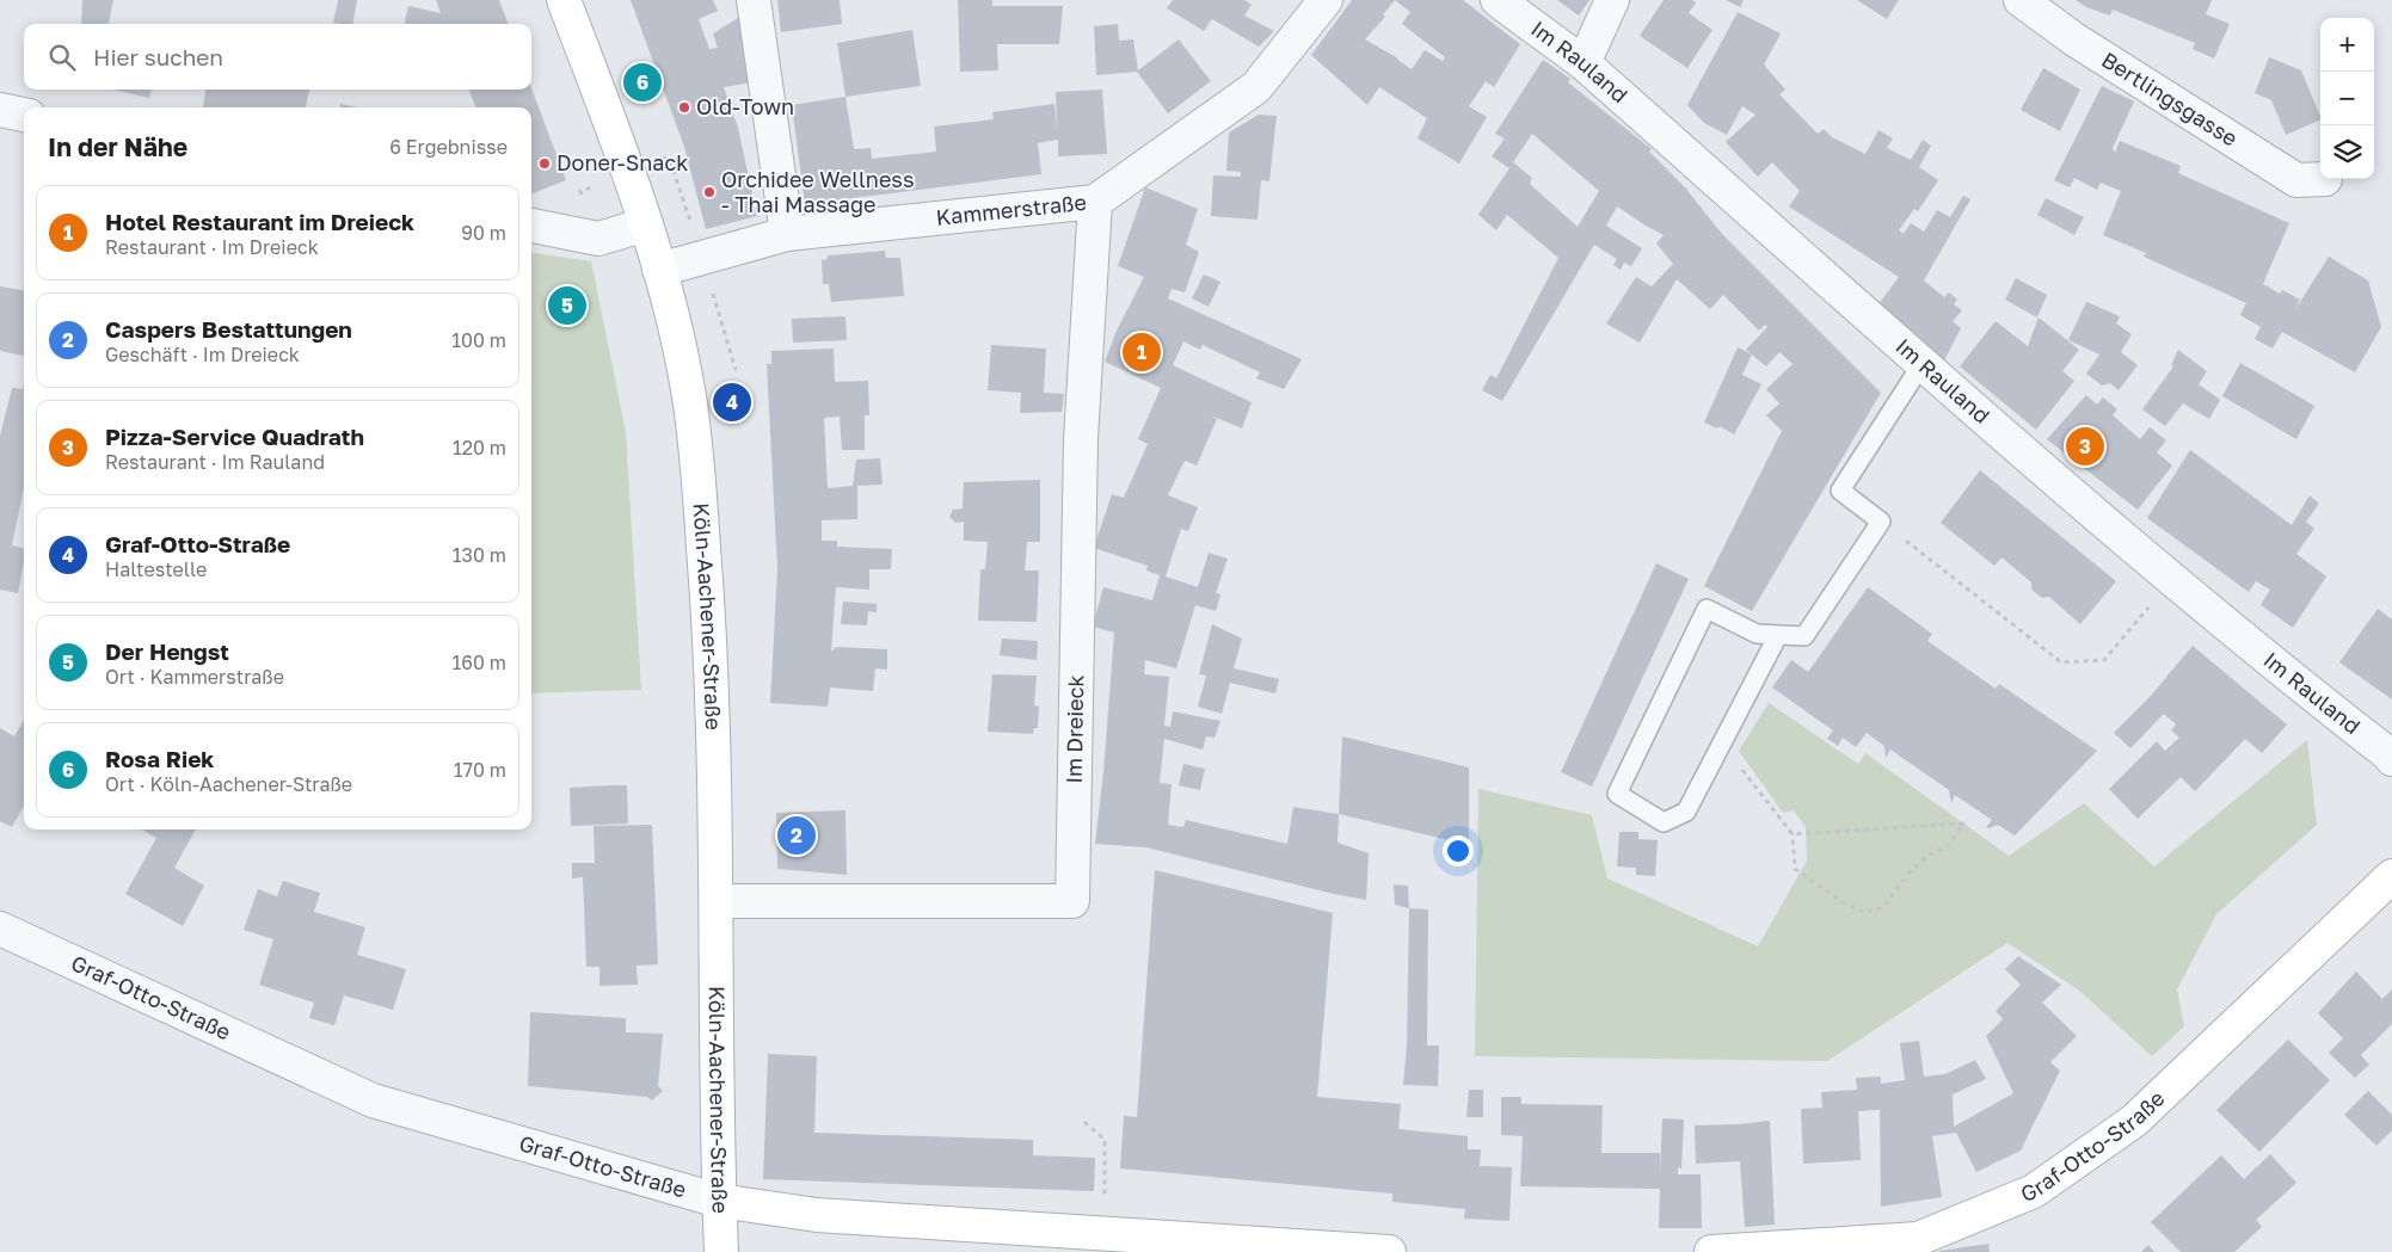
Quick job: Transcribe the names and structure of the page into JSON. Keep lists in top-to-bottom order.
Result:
{
  "streets": {
    "street": [
      "Im Rauland",
      "Bertlingsgasse",
      "Kammerstraße",
      "Köln-Aachener-Straße",
      "Im Dreieck",
      "Graf-Otto-Straße"
    ]
  },
  "crossings": [
    ["Kammerstraße", "Köln-Aachener-Straße"],
    ["Kammerstraße", "Im Dreieck"],
    ["Köln-Aachener-Straße", "Im Dreieck"],
    ["Köln-Aachener-Straße", "Graf-Otto-Straße"]
  ],
  "places": ["Old-Town", "Doner-Snack", "Orchidee Wellness - Thai Massage"],
  "page": {
    "map_buttons": ["+", "−"],
    "search": "Hier suchen",
    "pins": [
      "6",
      "5",
      "1",
      "4",
      "3",
      "2"
    ],
    "heading": ["In der Nähe", "6 Ergebnisse"],
    "list": [
      {
        "mark": "1",
        "name": "Hotel Restaurant im Dreieck",
        "note": "Restaurant · Im Dreieck",
        "value": "90 m"
      },
      {
        "mark": "2",
        "name": "Caspers Bestattungen",
        "note": "Geschäft · Im Dreieck",
        "value": "100 m"
      },
      {
        "mark": "3",
        "name": "Pizza-Service Quadrath",
        "note": "Restaurant · Im Rauland",
        "value": "120 m"
      },
      {
        "mark": "4",
        "name": "Graf-Otto-Straße",
        "note": "Haltestelle",
        "value": "130 m"
      },
      {
        "mark": "5",
        "name": "Der Hengst",
        "note": "Ort · Kammerstraße",
        "value": "160 m"
      },
      {
        "mark": "6",
        "name": "Rosa Riek",
        "note": "Ort · Köln-Aachener-Straße",
        "value": "170 m"
      }
    ]
  }
}
